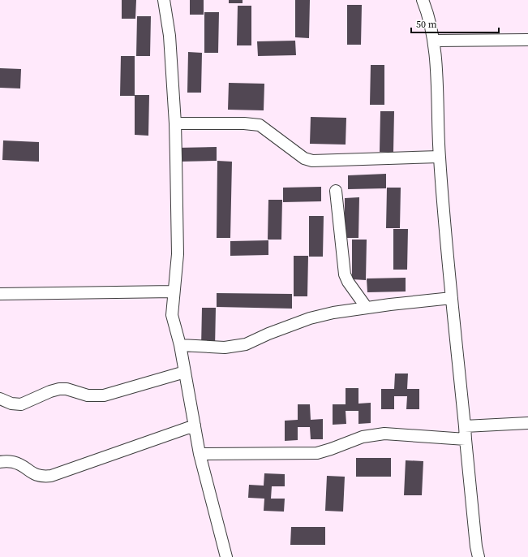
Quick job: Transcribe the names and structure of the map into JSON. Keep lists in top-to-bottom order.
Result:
{
  "scale_bar": "50 m"
}
